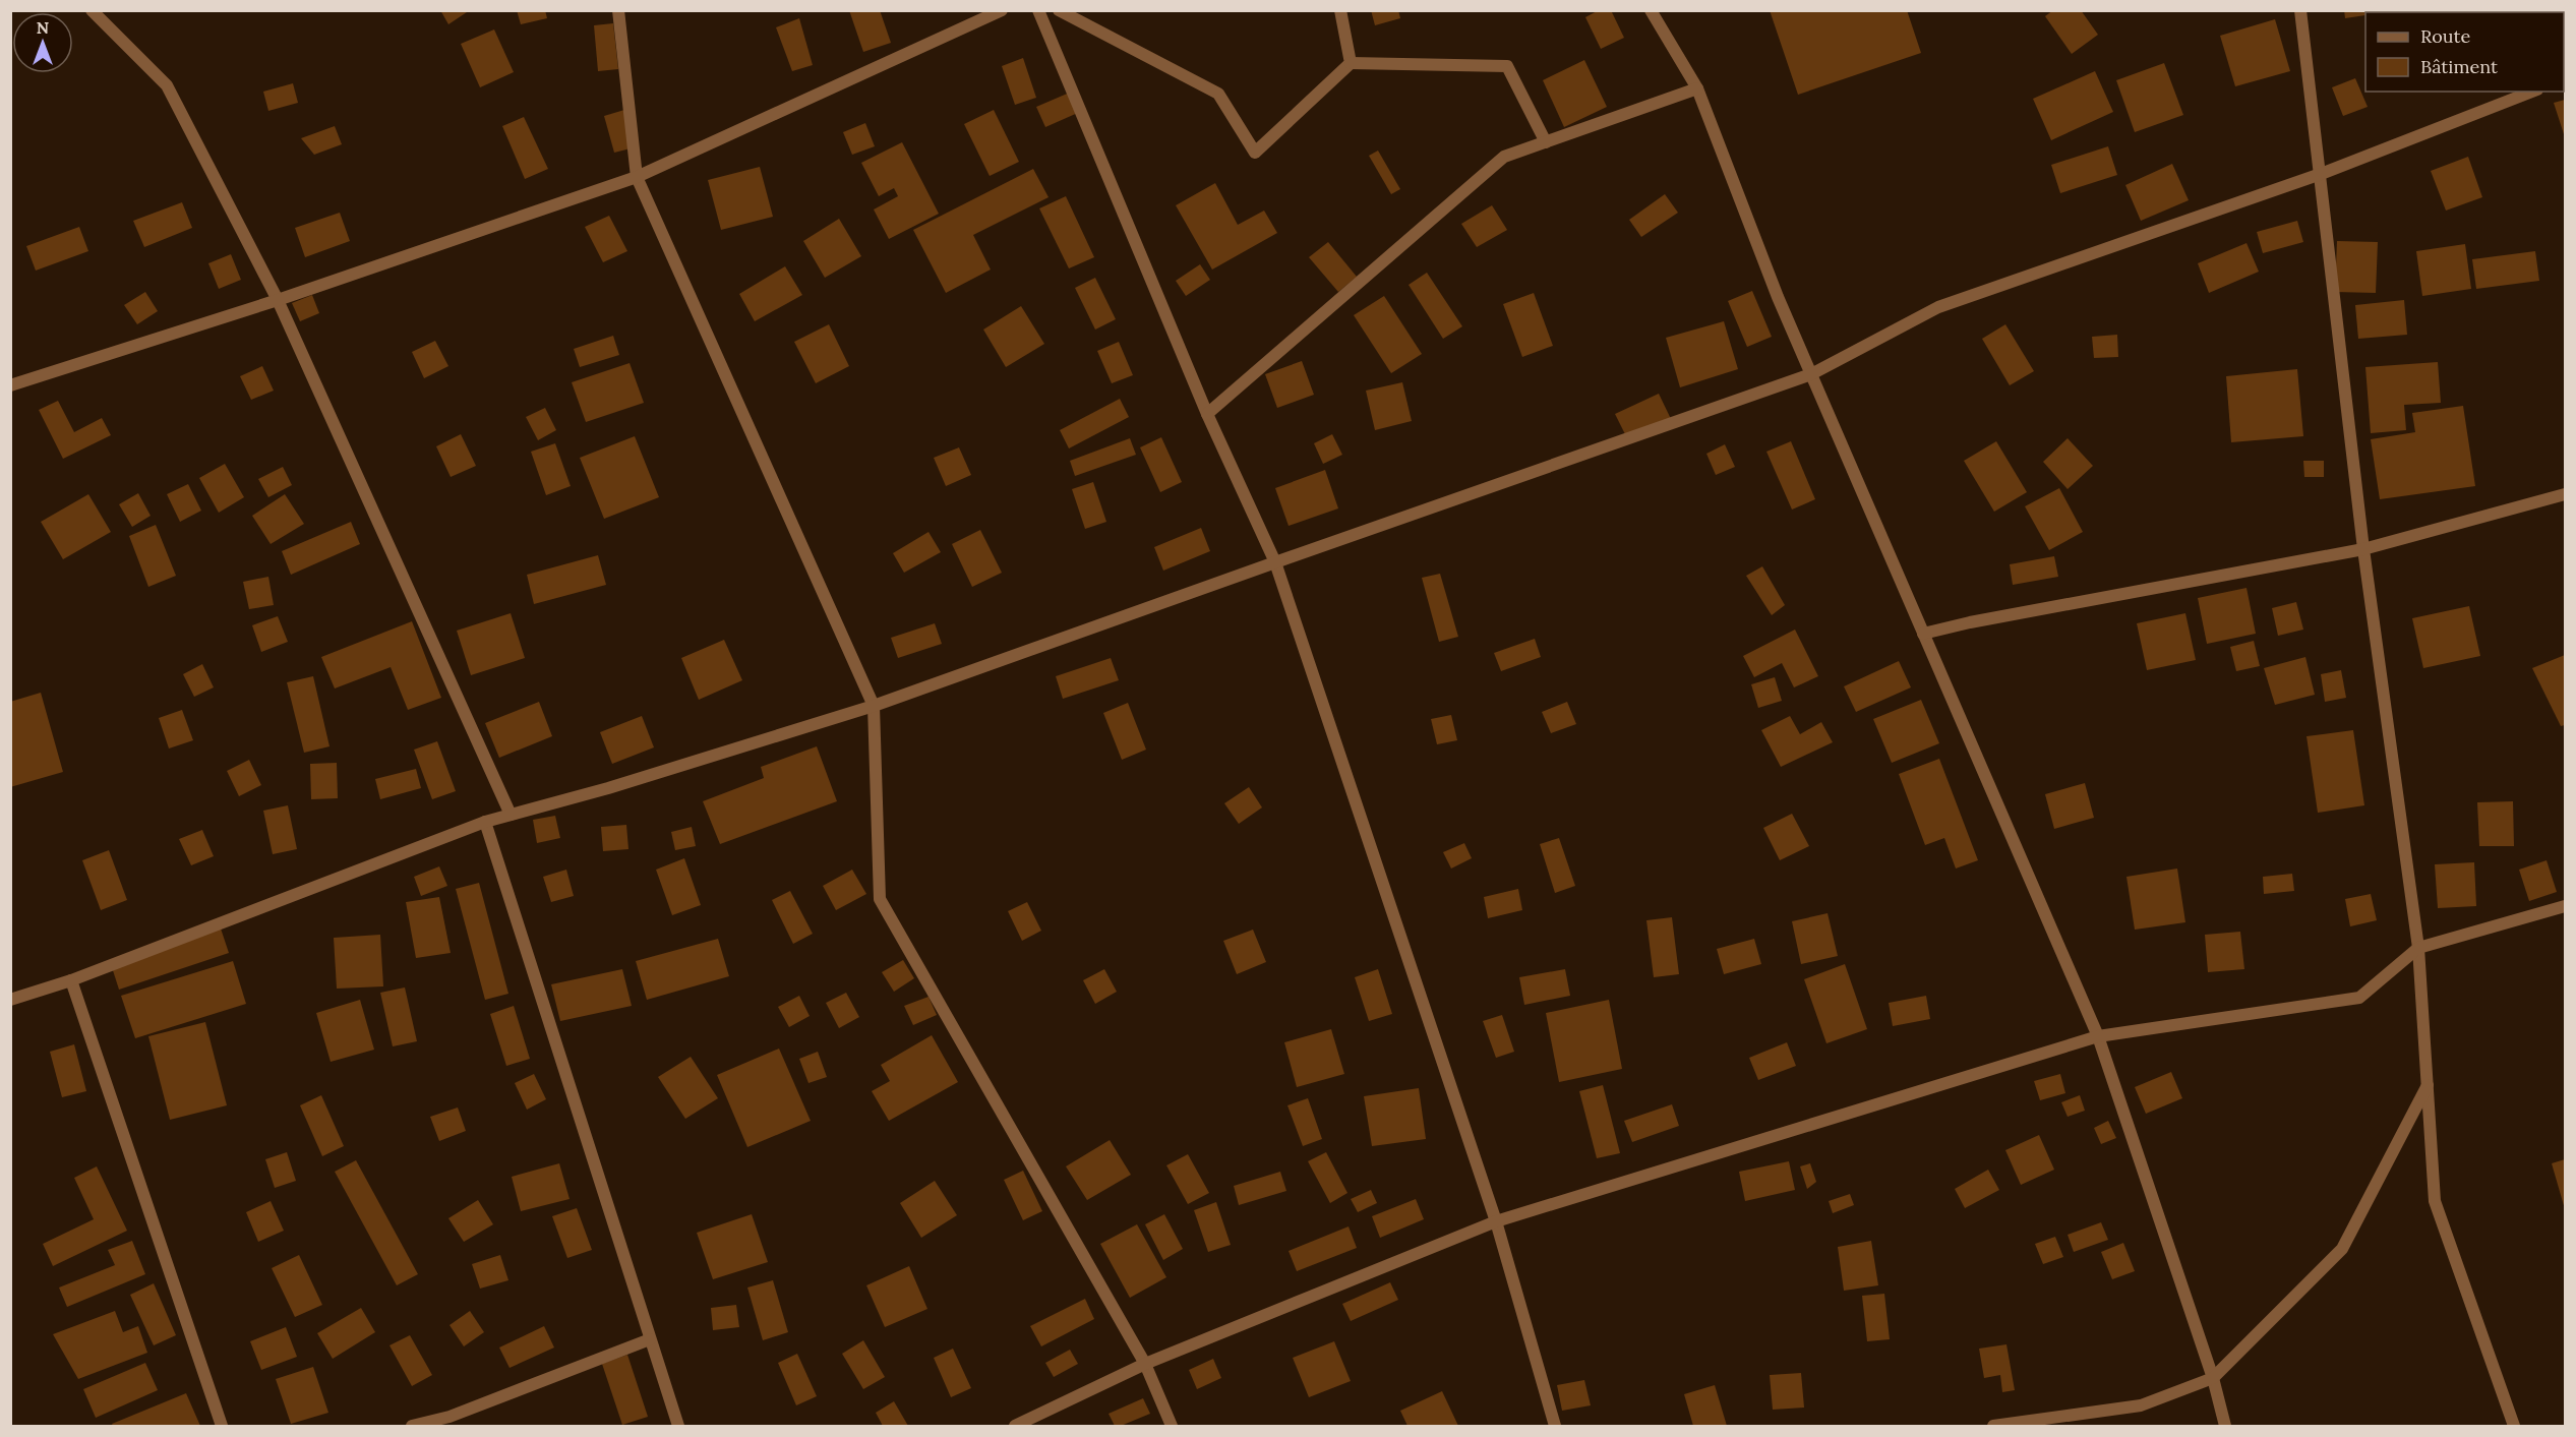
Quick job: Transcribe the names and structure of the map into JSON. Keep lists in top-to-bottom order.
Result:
{
  "legend": ["Route", "Bâtiment"],
  "north": "top"
}
